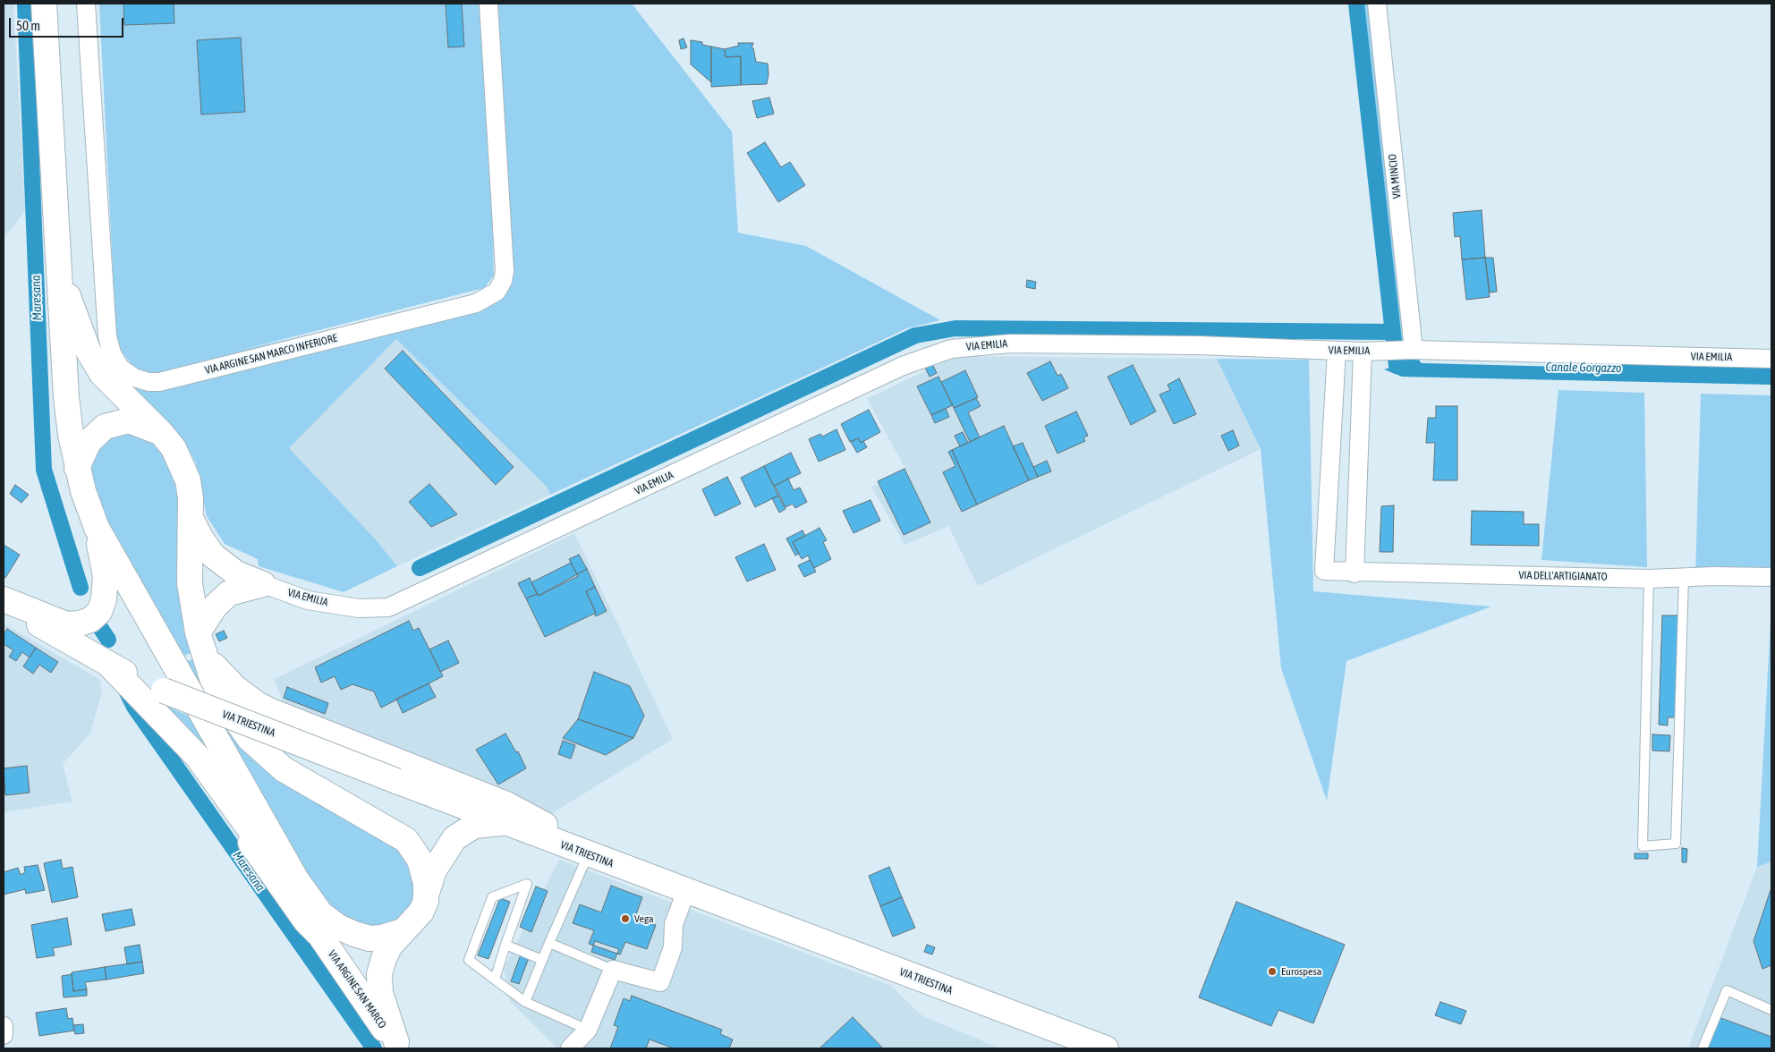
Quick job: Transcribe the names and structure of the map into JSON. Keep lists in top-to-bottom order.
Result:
{
  "streets": {
    "street": [
      "VIA MINCIO",
      "VIA EMILIA",
      "VIA ARGINE SAN MARCO INFERIORE",
      "VIA DELL'ARTIGIANATO",
      "VIA TRIESTINA",
      "VIA ARGINE SAN MARCO"
    ]
  },
  "crossings": [
    ["VIA MINCIO", "VIA EMILIA"],
    ["VIA EMILIA", "VIA DELL'ARTIGIANATO"]
  ],
  "water": ["Maresana", "Canale Gorgazzo"],
  "places": ["Vega", "Eurospesa"],
  "scale_bar": "50 m"
}
